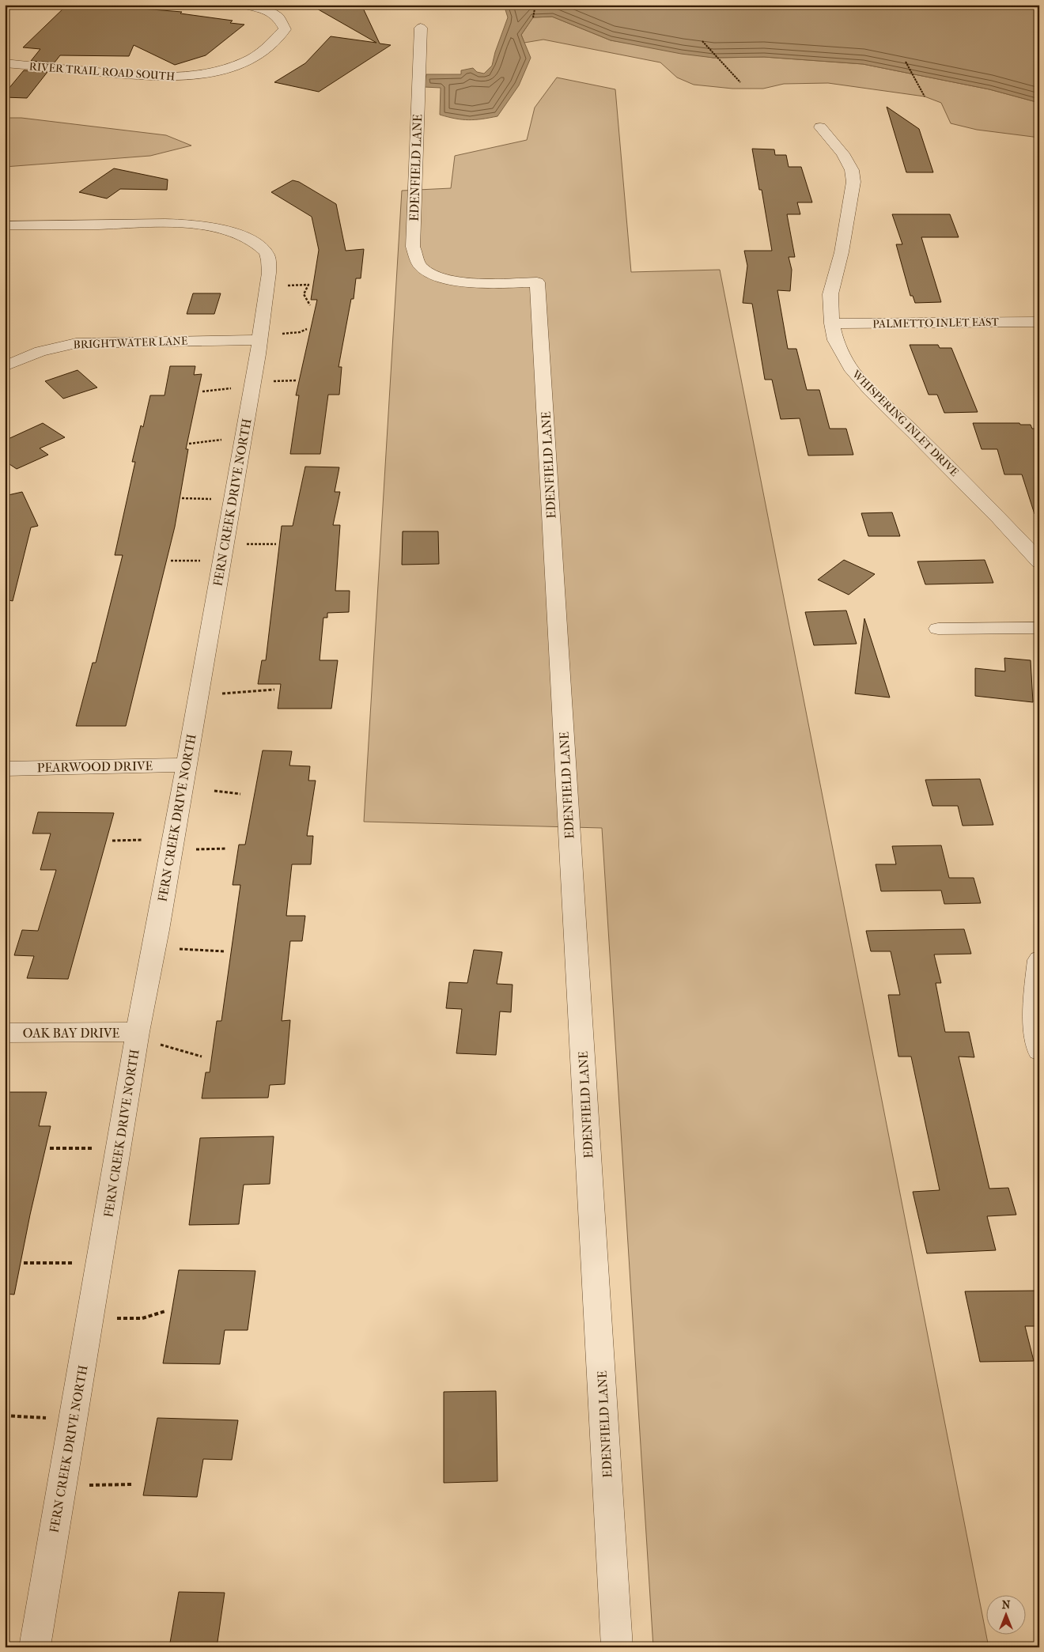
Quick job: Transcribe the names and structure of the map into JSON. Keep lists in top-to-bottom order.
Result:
{
  "streets": {
    "street": [
      "RIVER TRAIL ROAD SOUTH",
      "EDENFIELD LANE",
      "PALMETTO INLET EAST",
      "BRIGHTWATER LANE",
      "WHISPERING INLET DRIVE",
      "FERN CREEK DRIVE NORTH",
      "PEARWOOD DRIVE",
      "OAK BAY DRIVE"
    ]
  },
  "crossings": [
    ["PALMETTO INLET EAST", "WHISPERING INLET DRIVE"],
    ["BRIGHTWATER LANE", "FERN CREEK DRIVE NORTH"],
    ["FERN CREEK DRIVE NORTH", "PEARWOOD DRIVE"],
    ["FERN CREEK DRIVE NORTH", "OAK BAY DRIVE"]
  ],
  "north": "top"
}
